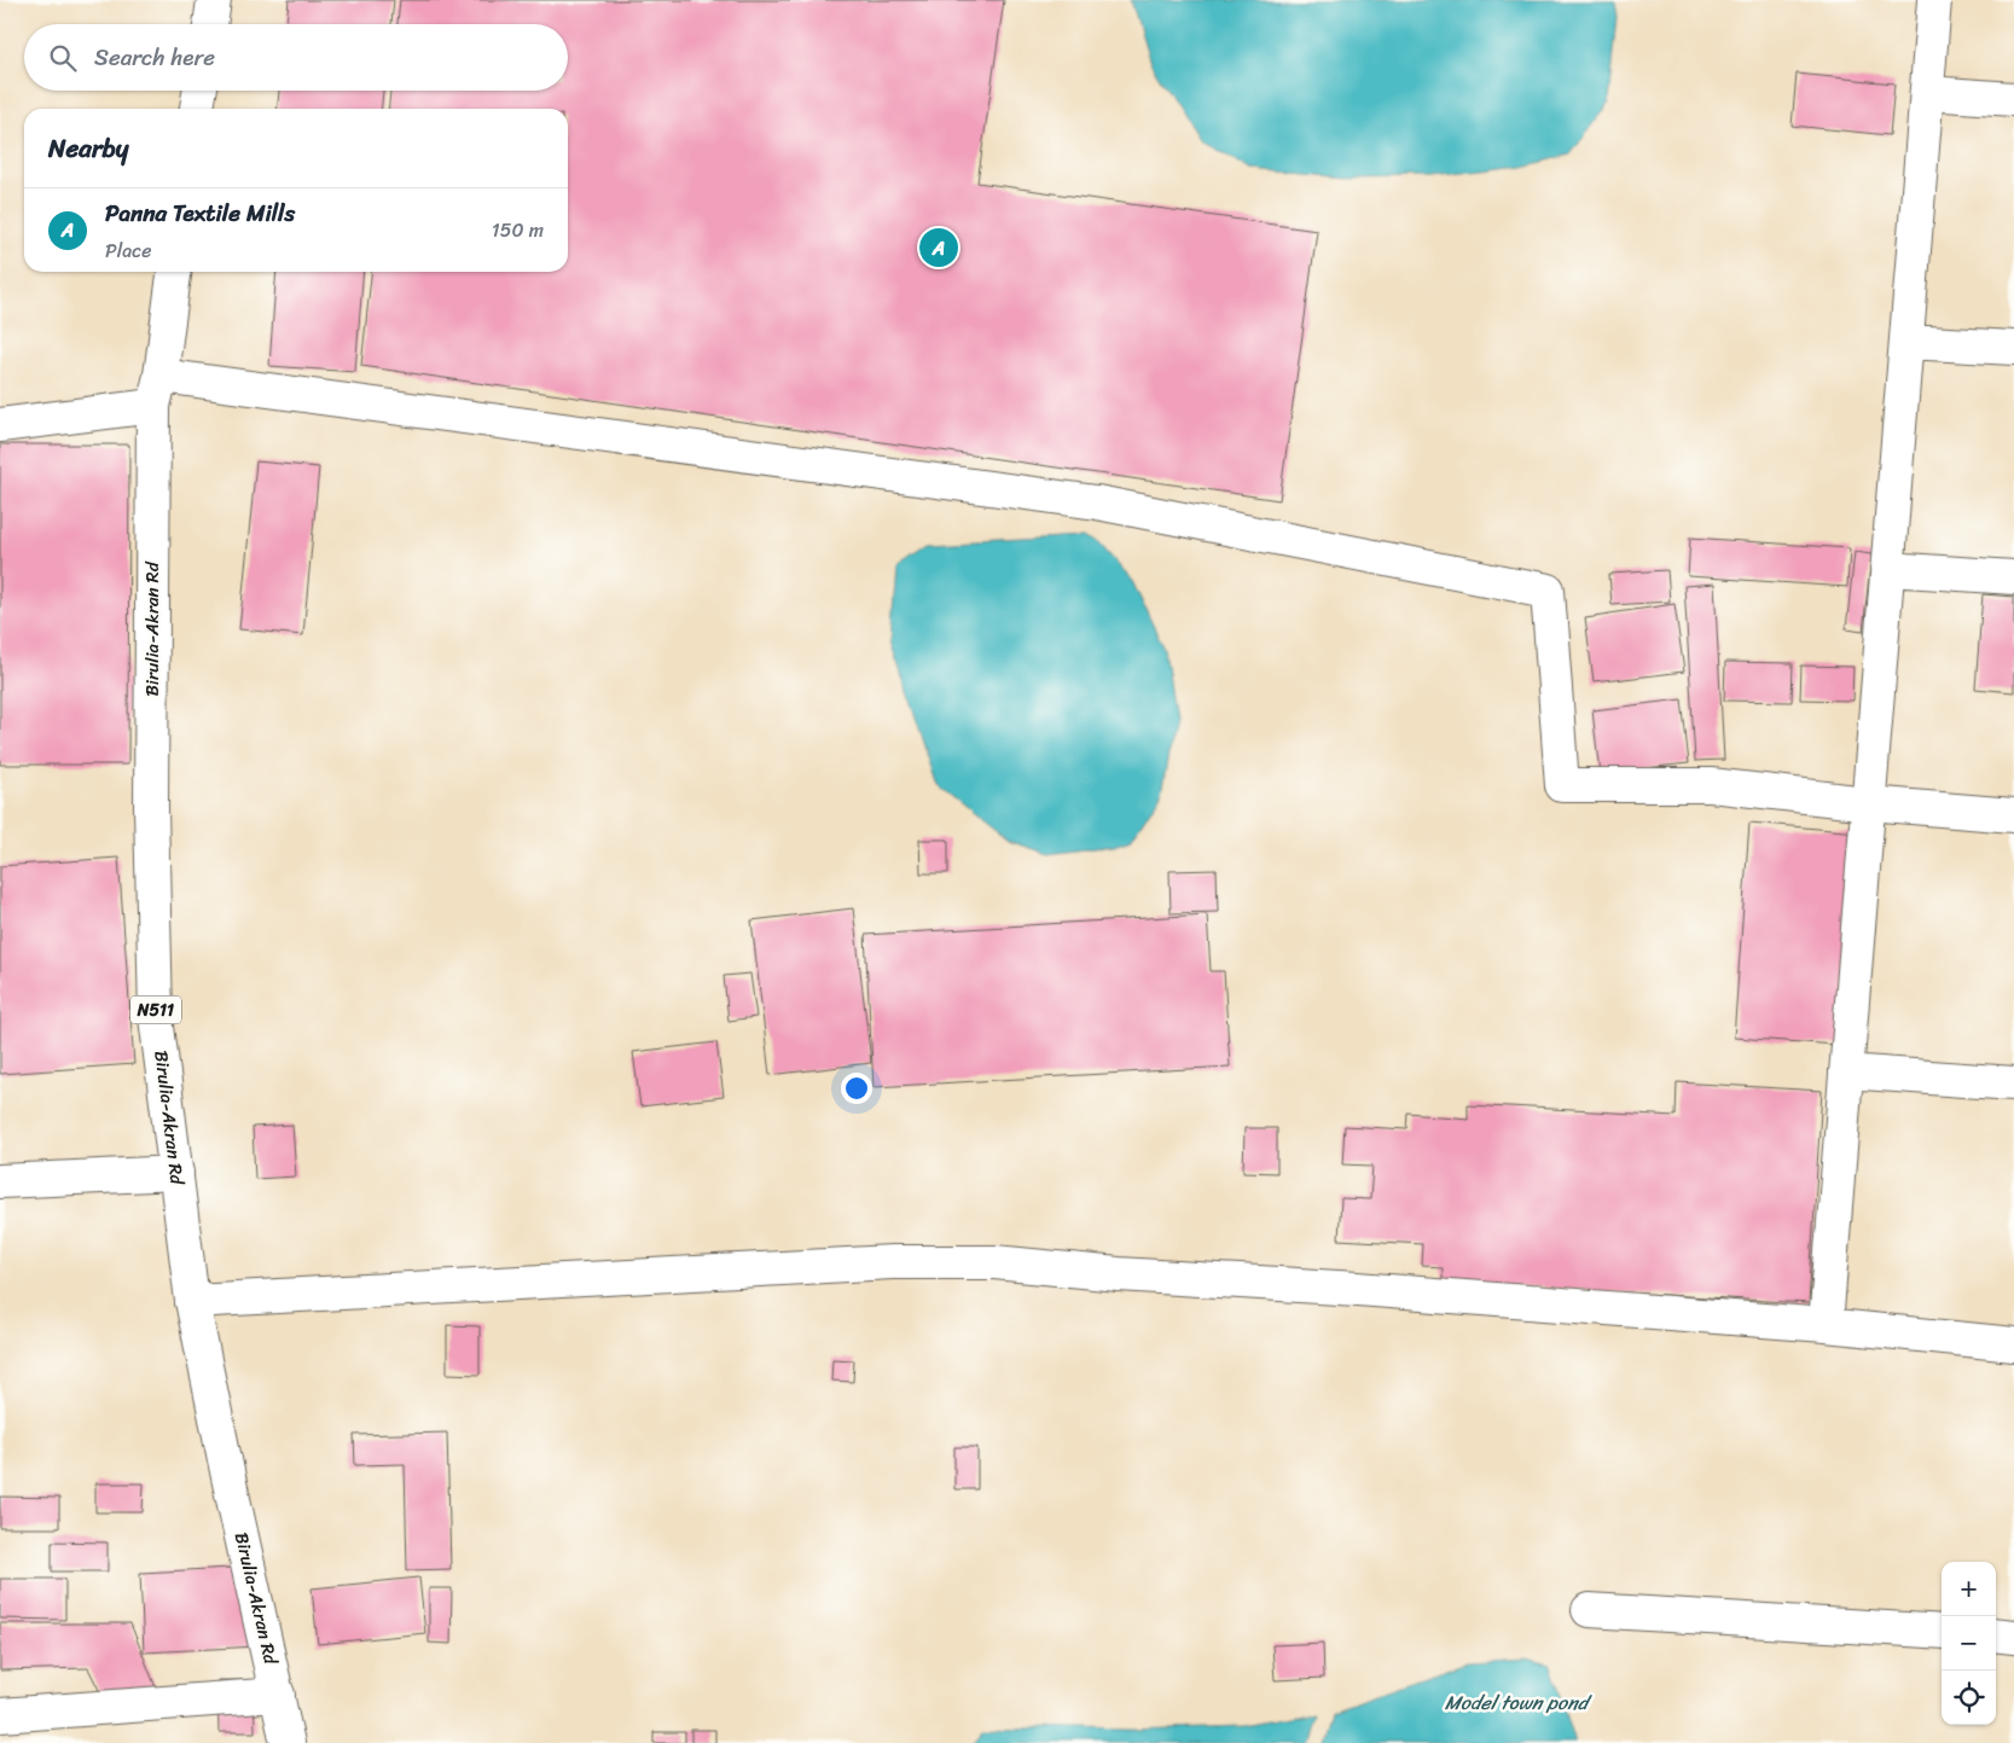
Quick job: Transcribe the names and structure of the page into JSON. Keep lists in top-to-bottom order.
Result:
{
  "streets": {
    "main road": ["Birulia-Akran Rd", "N511"]
  },
  "water": ["Model town pond"],
  "page": {
    "search": "Search here",
    "heading": "Nearby",
    "list": [
      {
        "mark": "A",
        "name": "Panna Textile Mills",
        "note": "Place",
        "value": "150 m"
      }
    ],
    "pins": "A",
    "map_buttons": ["+", "−"]
  }
}
